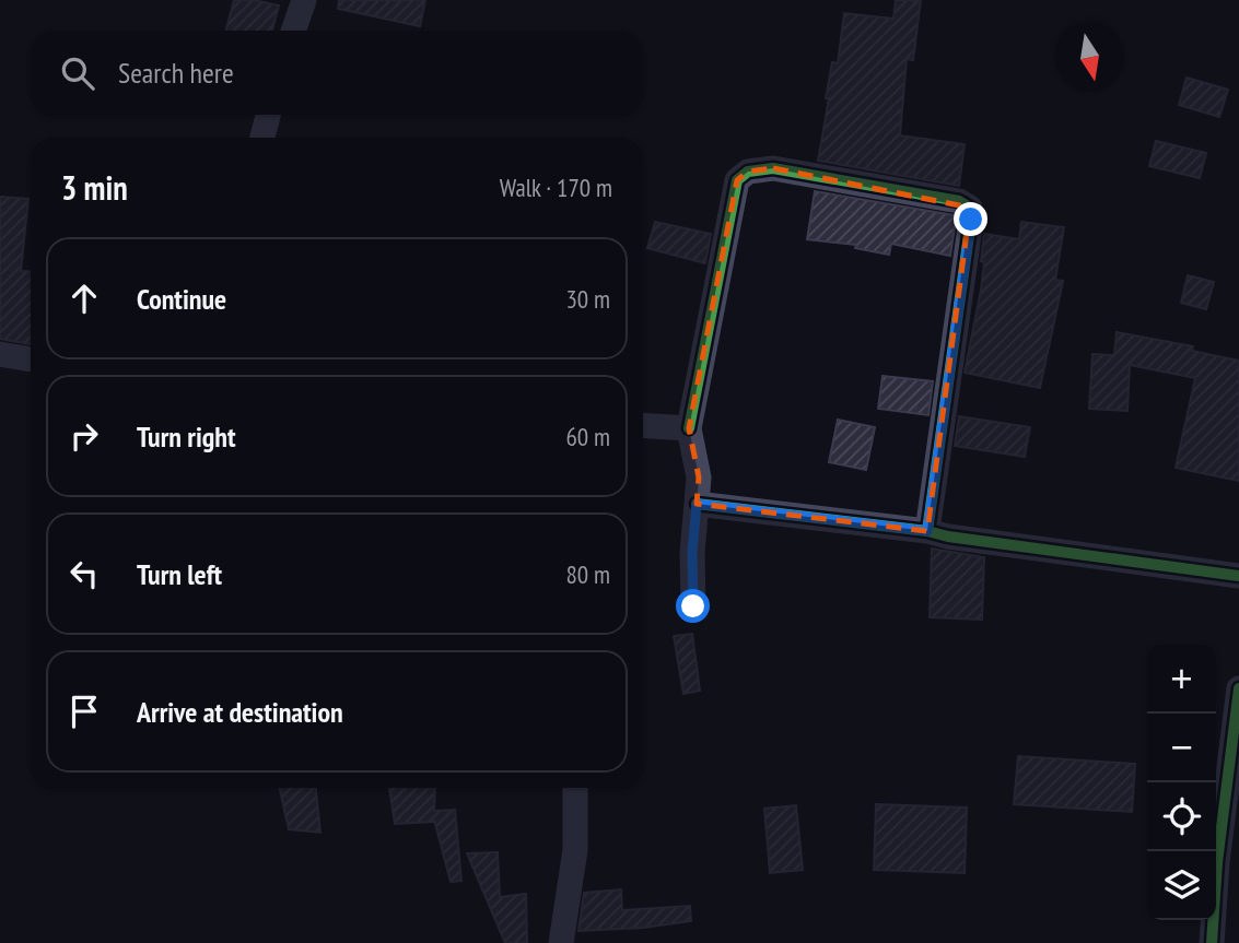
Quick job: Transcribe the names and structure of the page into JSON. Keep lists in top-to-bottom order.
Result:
{
  "north": "bottom",
  "page": {
    "search": "Search here",
    "heading": ["3 min", "Walk · 170 m"],
    "list": [
      ["Continue", "30 m"],
      ["Turn right", "60 m"],
      ["Turn left", "80 m"],
      "Arrive at destination"
    ],
    "map_buttons": ["+", "−"]
  }
}
